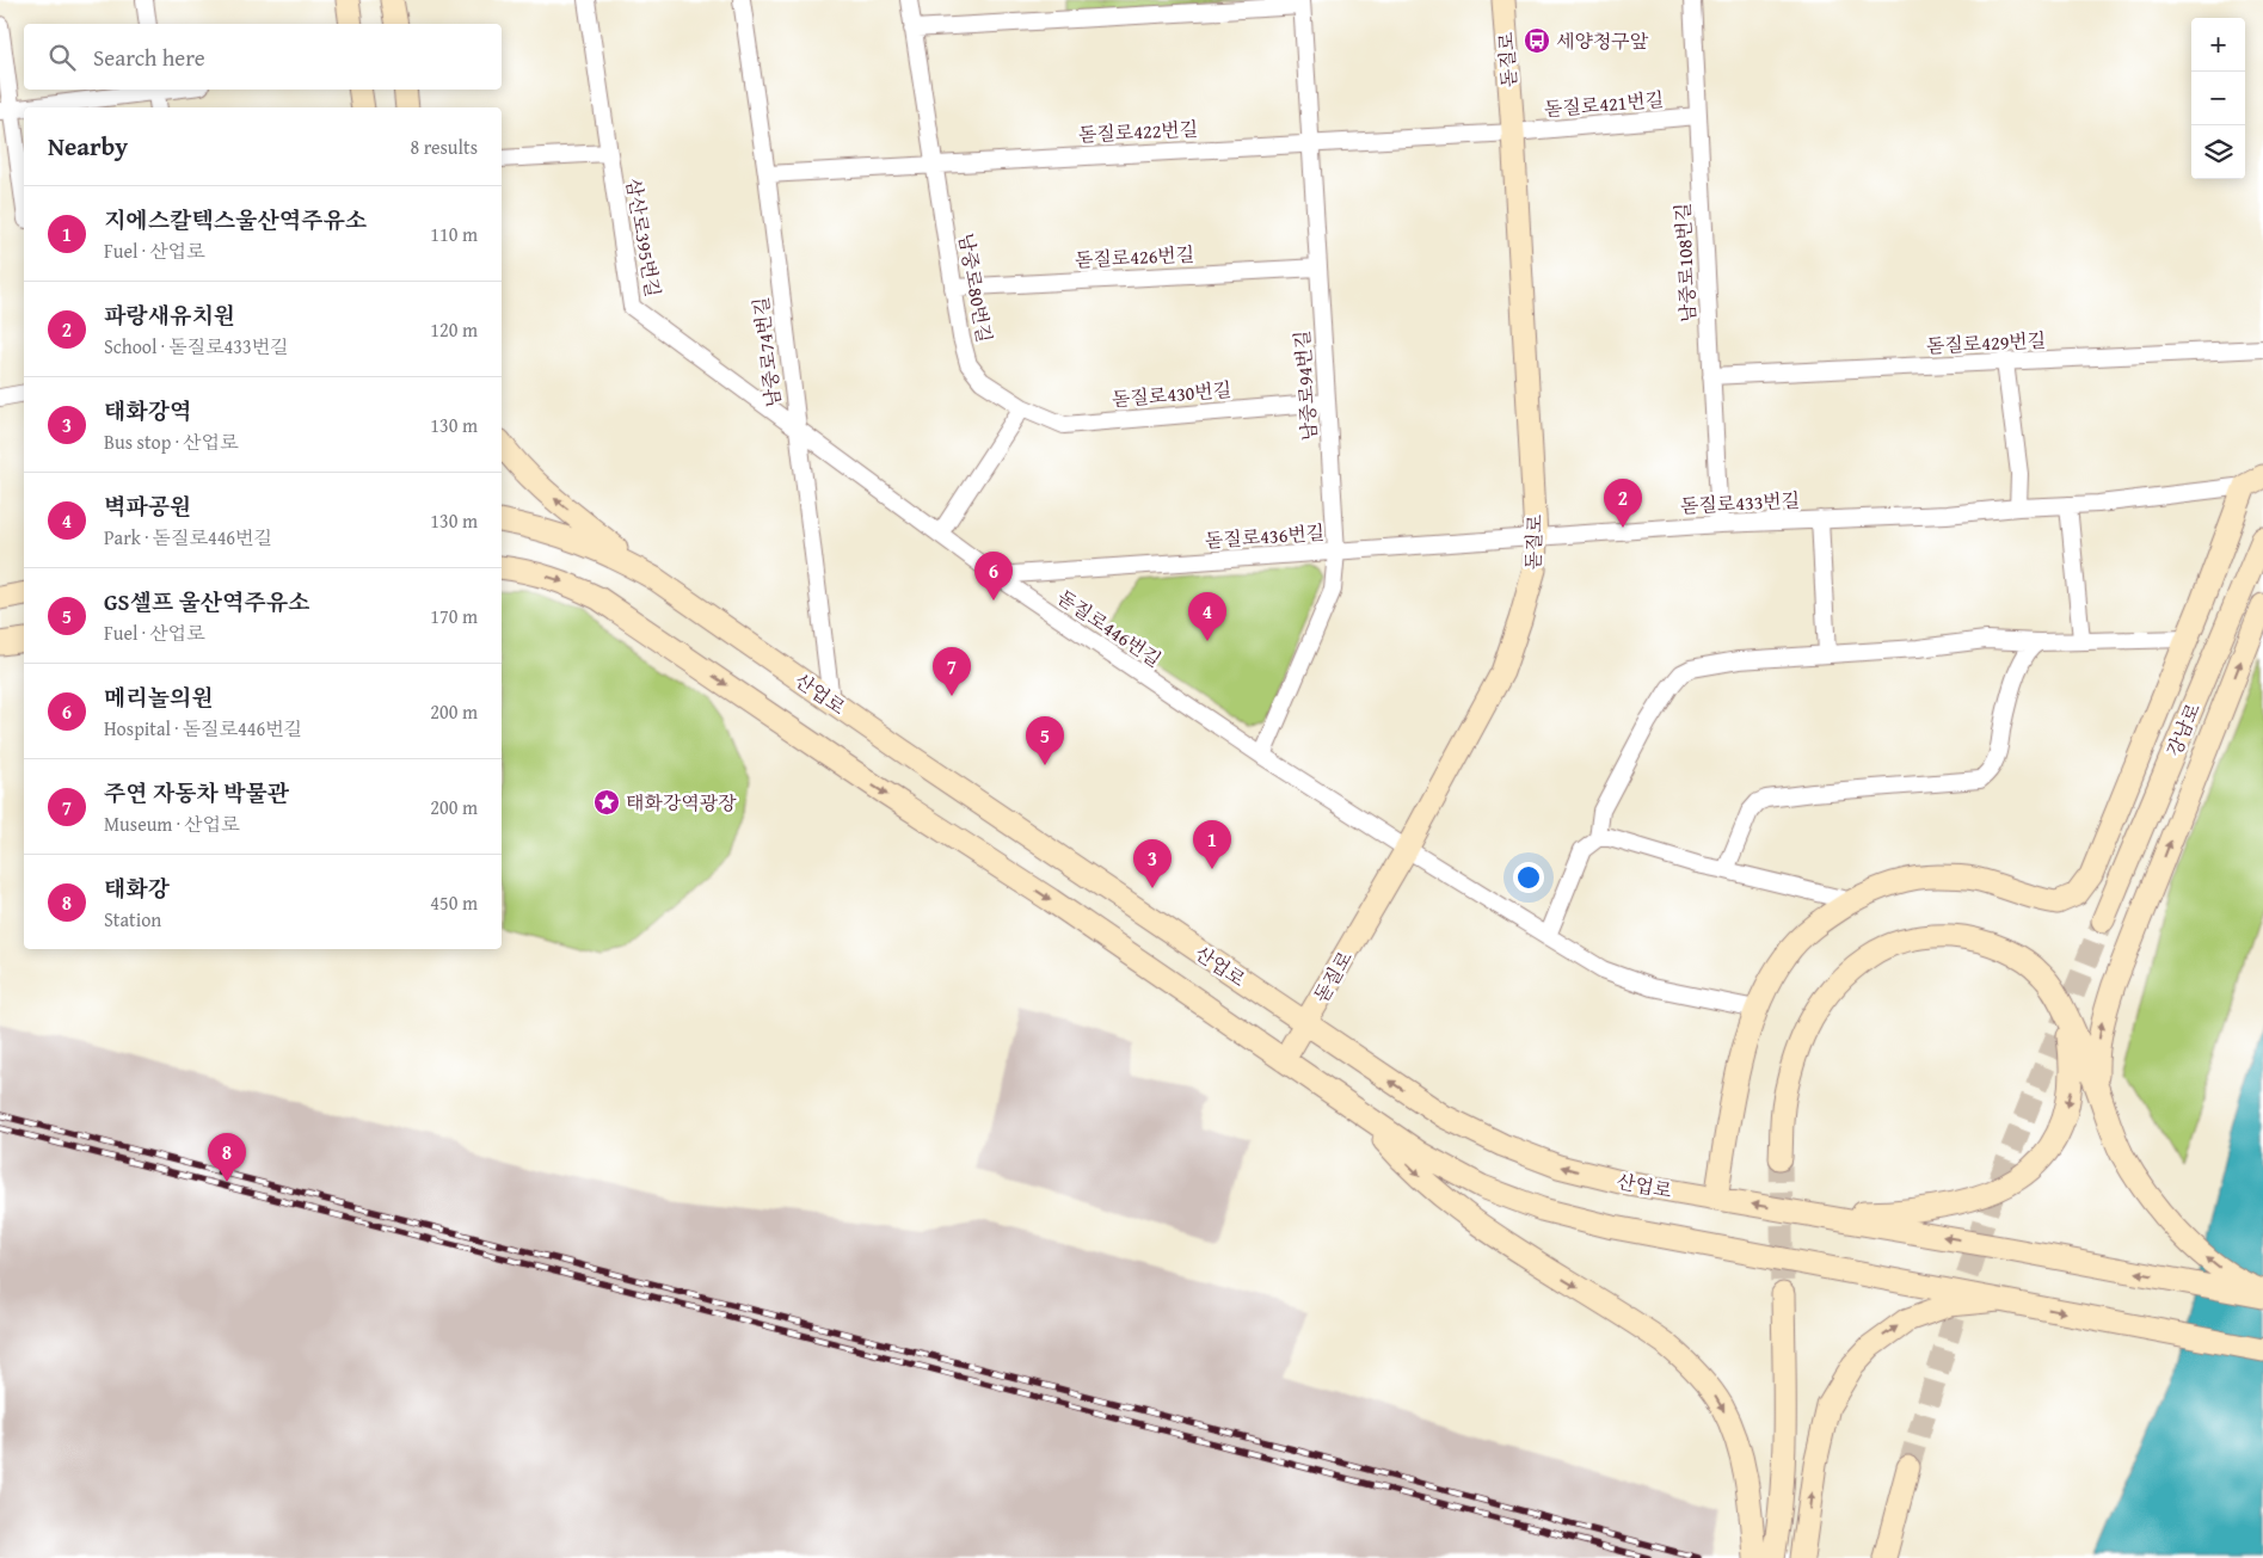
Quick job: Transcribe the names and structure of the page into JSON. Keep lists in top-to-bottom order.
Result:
{
  "streets": {
    "main road": ["돋질로", "산업로", "강남로"],
    "street": [
      "돋질로421번길",
      "돋질로422번길",
      "삼산로395번길",
      "돋질로426번길",
      "남중로108번길",
      "남중로80번길",
      "돋질로429번길",
      "남중로74번길",
      "남중로94번길",
      "돋질로430번길",
      "돋질로433번길",
      "돋질로436번길",
      "돋질로446번길"
    ]
  },
  "crossings": [
    ["돋질로", "돋질로421번길"],
    ["돋질로", "돋질로422번길"],
    ["돋질로", "돋질로433번길"],
    ["돋질로", "돋질로436번길"],
    ["돋질로", "돋질로446번길"],
    ["돋질로", "산업로"],
    ["돋질로421번길", "돋질로422번길"],
    ["돋질로421번길", "남중로108번길"],
    ["돋질로422번길", "남중로80번길"],
    ["돋질로422번길", "남중로74번길"],
    ["돋질로422번길", "남중로94번길"],
    ["삼산로395번길", "남중로74번길"],
    ["삼산로395번길", "돋질로446번길"],
    ["돋질로426번길", "남중로80번길"],
    ["돋질로426번길", "남중로94번길"],
    ["남중로108번길", "돋질로429번길"],
    ["남중로108번길", "돋질로433번길"],
    ["남중로80번길", "돋질로430번길"],
    ["남중로74번길", "돋질로446번길"],
    ["남중로74번길", "산업로"],
    ["남중로94번길", "돋질로430번길"],
    ["남중로94번길", "돋질로436번길"],
    ["남중로94번길", "돋질로446번길"],
    ["돋질로433번길", "돋질로436번길"],
    ["돋질로436번길", "돋질로446번길"]
  ],
  "places": {
    "bus stop": ["세양청구앞"],
    "place": ["태화강역광장"]
  },
  "page": {
    "map_buttons": ["+", "−"],
    "search": "Search here",
    "heading": ["Nearby", "8 results"],
    "list": [
      {
        "mark": "1",
        "name": "지에스칼텍스울산역주유소",
        "note": "Fuel · 산업로",
        "value": "110 m"
      },
      {
        "mark": "2",
        "name": "파랑새유치원",
        "note": "School · 돋질로433번길",
        "value": "120 m"
      },
      {
        "mark": "3",
        "name": "태화강역",
        "note": "Bus stop · 산업로",
        "value": "130 m"
      },
      {
        "mark": "4",
        "name": "벽파공원",
        "note": "Park · 돋질로446번길",
        "value": "130 m"
      },
      {
        "mark": "5",
        "name": "GS셀프 울산역주유소",
        "note": "Fuel · 산업로",
        "value": "170 m"
      },
      {
        "mark": "6",
        "name": "메리놀의원",
        "note": "Hospital · 돋질로446번길",
        "value": "200 m"
      },
      {
        "mark": "7",
        "name": "주연 자동차 박물관",
        "note": "Museum · 산업로",
        "value": "200 m"
      },
      {
        "mark": "8",
        "name": "태화강",
        "note": "Station",
        "value": "450 m"
      }
    ],
    "pins": [
      "2",
      "6",
      "4",
      "7",
      "5",
      "1",
      "3",
      "8"
    ]
  }
}
